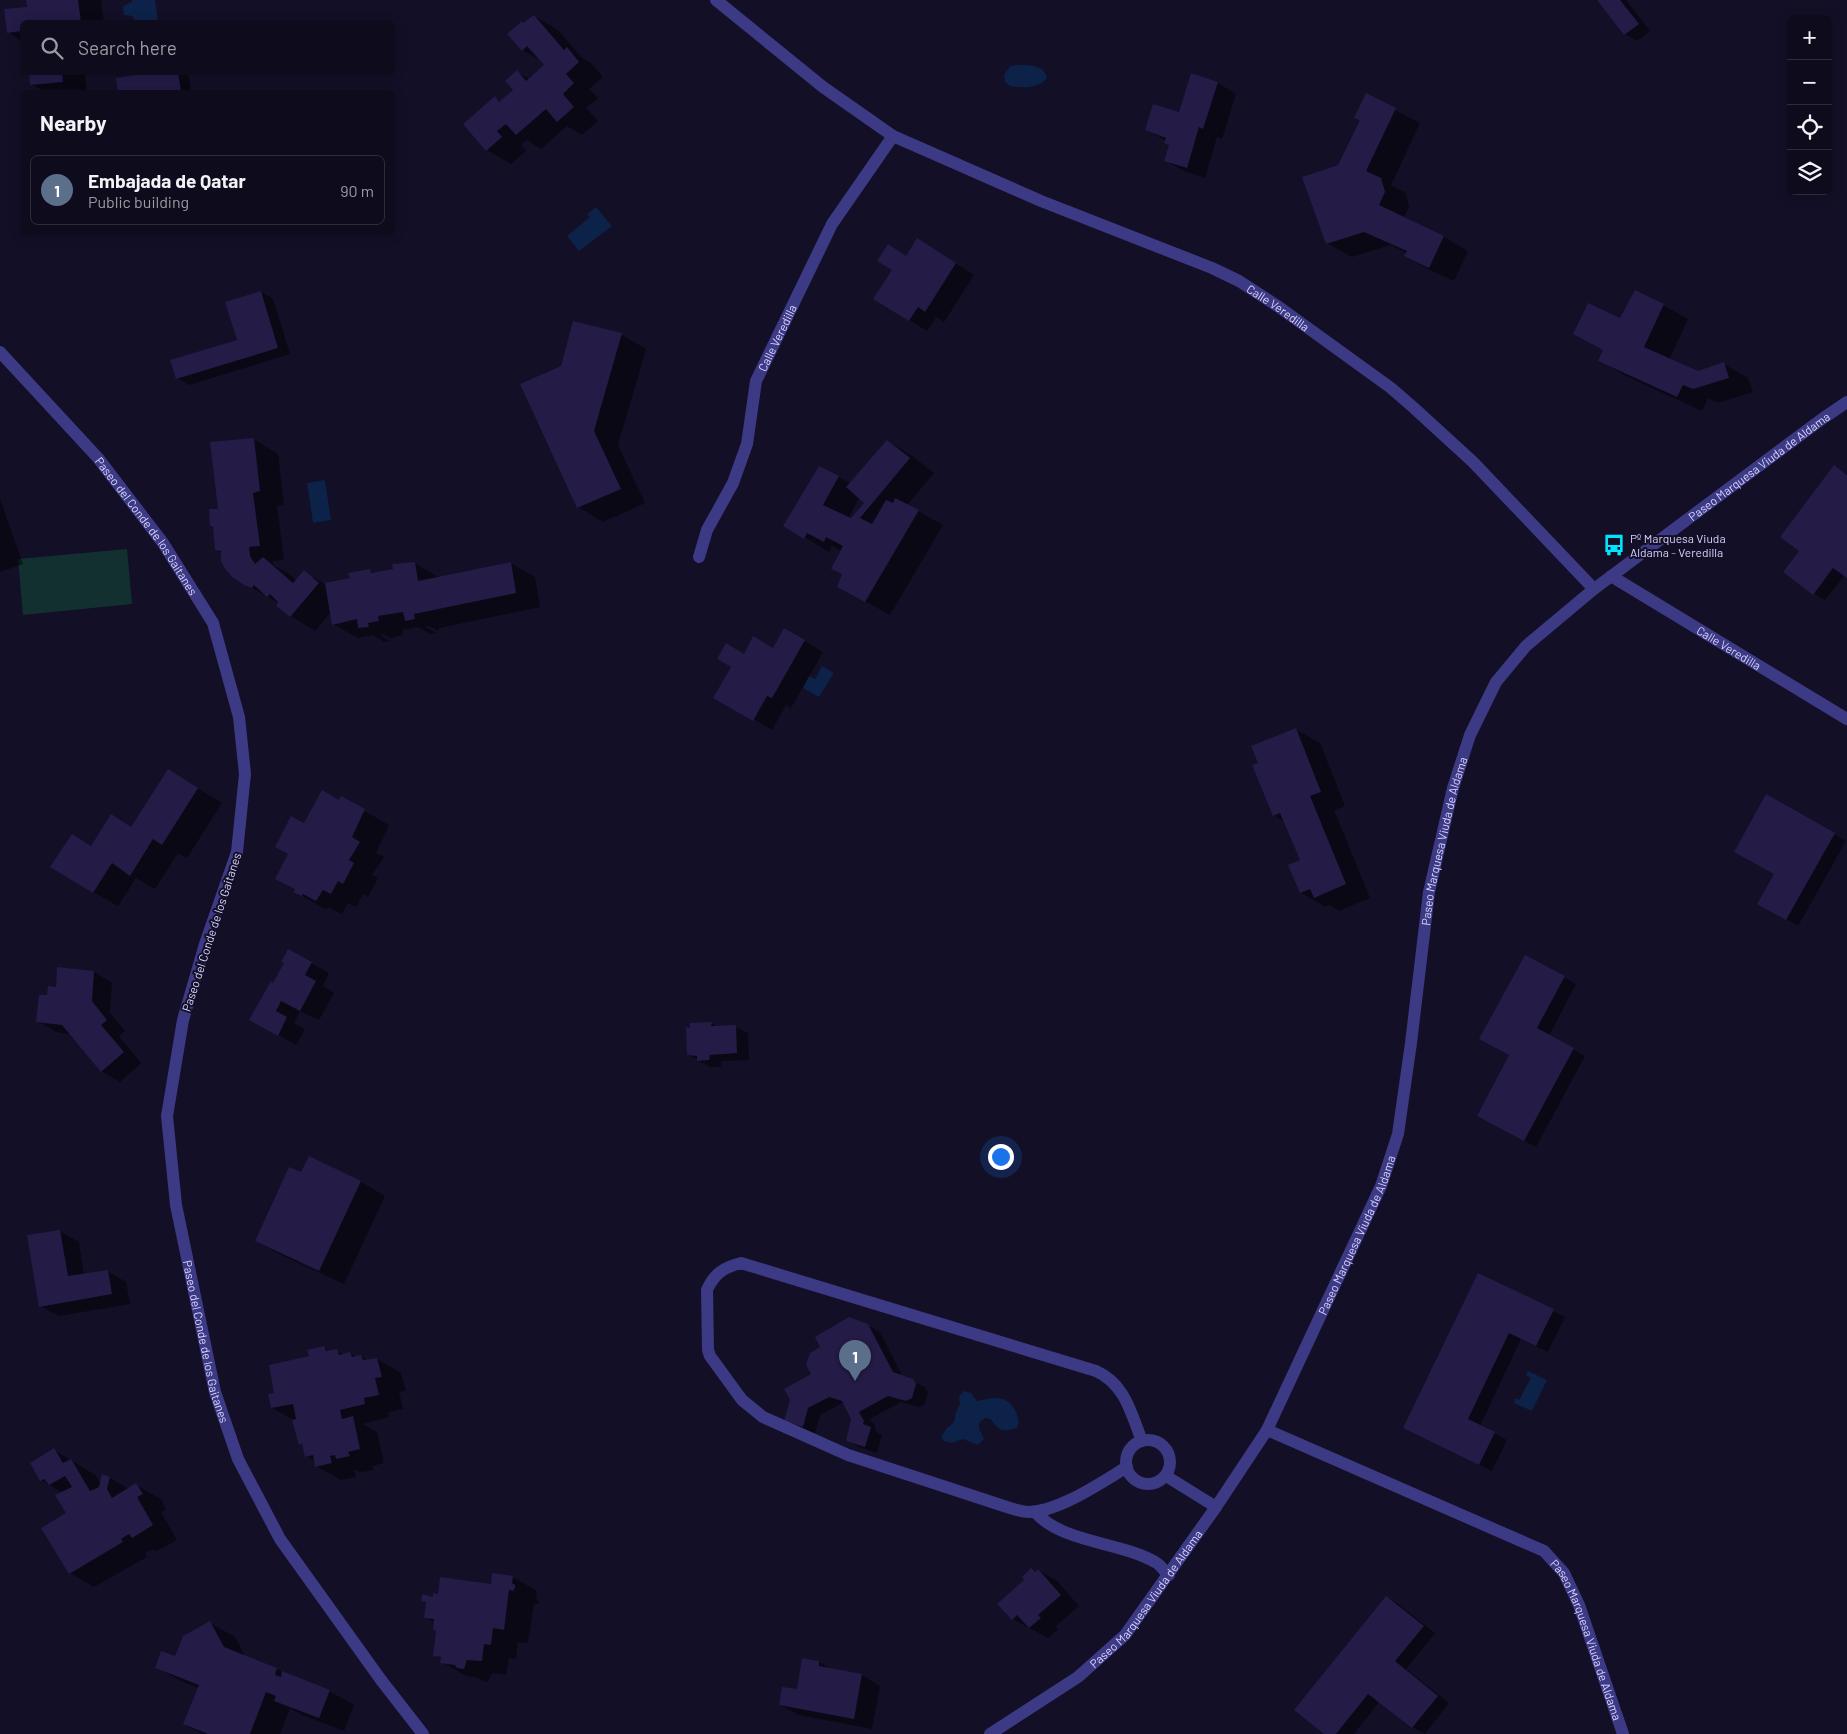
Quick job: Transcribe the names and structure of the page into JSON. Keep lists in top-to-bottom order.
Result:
{
  "streets": {
    "street": ["Calle Veredilla", "Paseo Marquesa Viuda de Aldama", "Paseo del Conde de los Gaitanes"]
  },
  "crossings": [
    ["Calle Veredilla", "Paseo Marquesa Viuda de Aldama"]
  ],
  "places": {
    "bus stop": ["Pº Marquesa Viuda Aldama - Veredilla"]
  },
  "page": {
    "map_buttons": ["+", "−"],
    "search": "Search here",
    "heading": "Nearby",
    "list": [
      {
        "mark": "1",
        "name": "Embajada de Qatar",
        "note": "Public building",
        "value": "90 m"
      }
    ],
    "pins": "1"
  }
}
